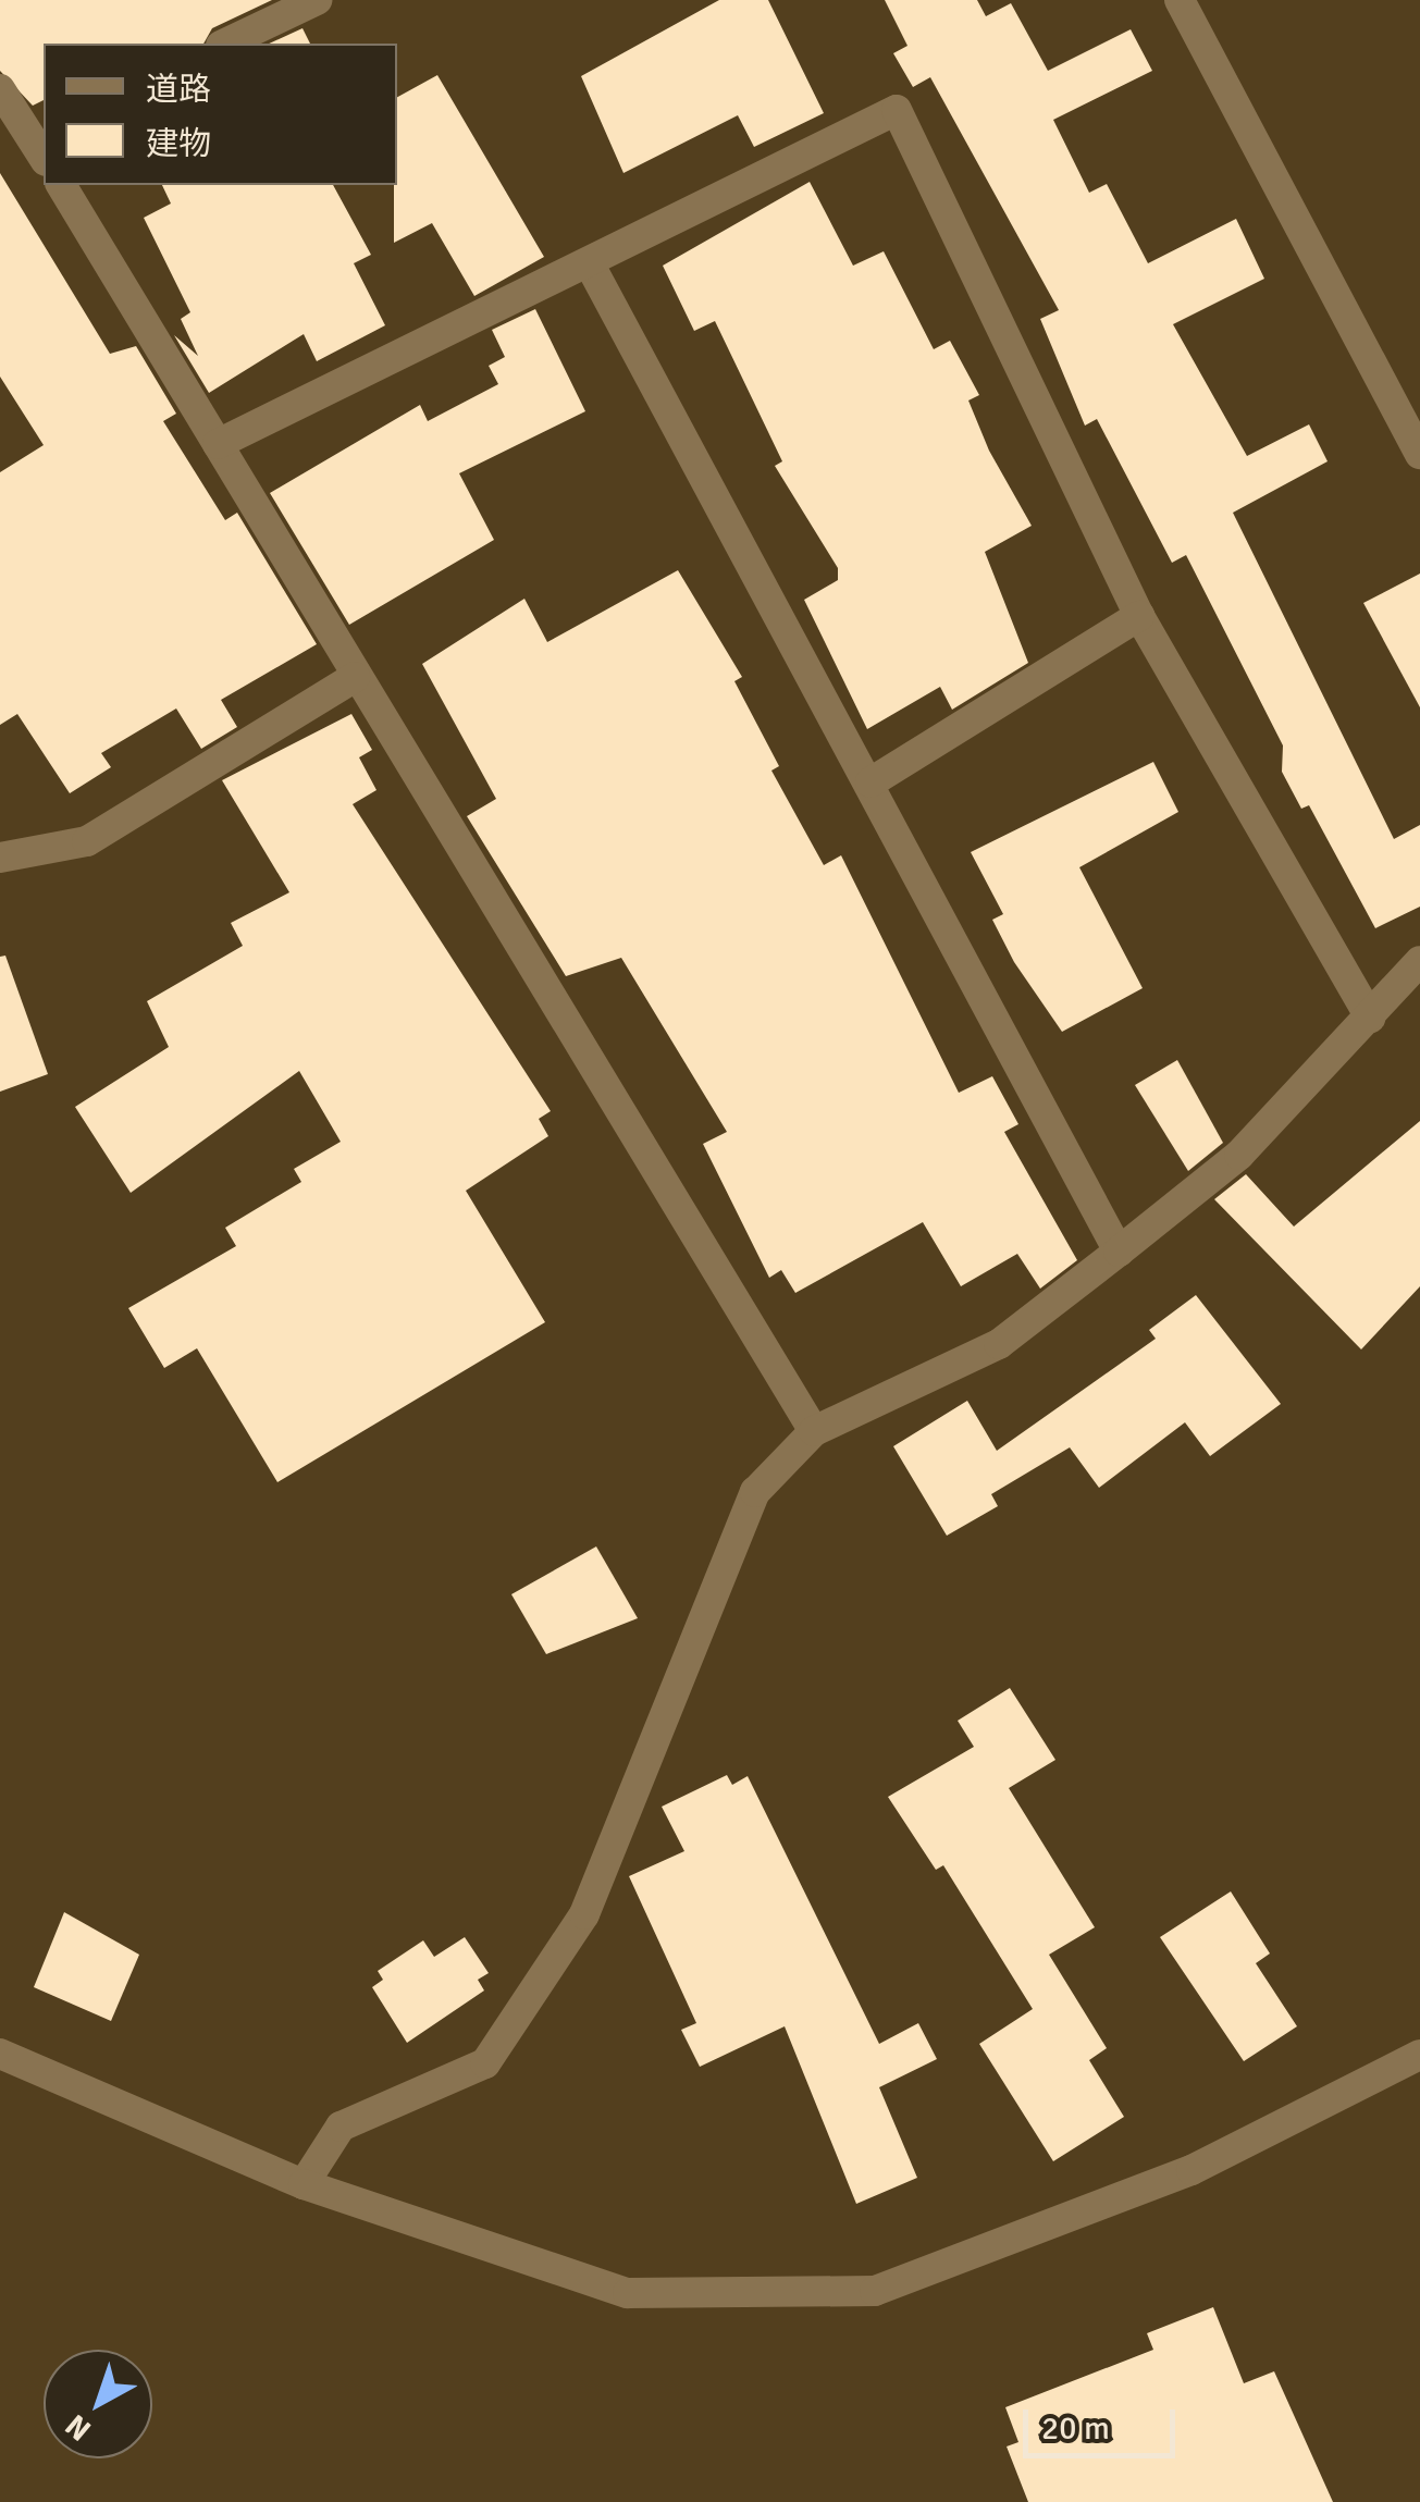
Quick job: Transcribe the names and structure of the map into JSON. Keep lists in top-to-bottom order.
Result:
{
  "legend": ["道路", "建物"],
  "scale_bar": "20 m",
  "north": "bottom left"
}
